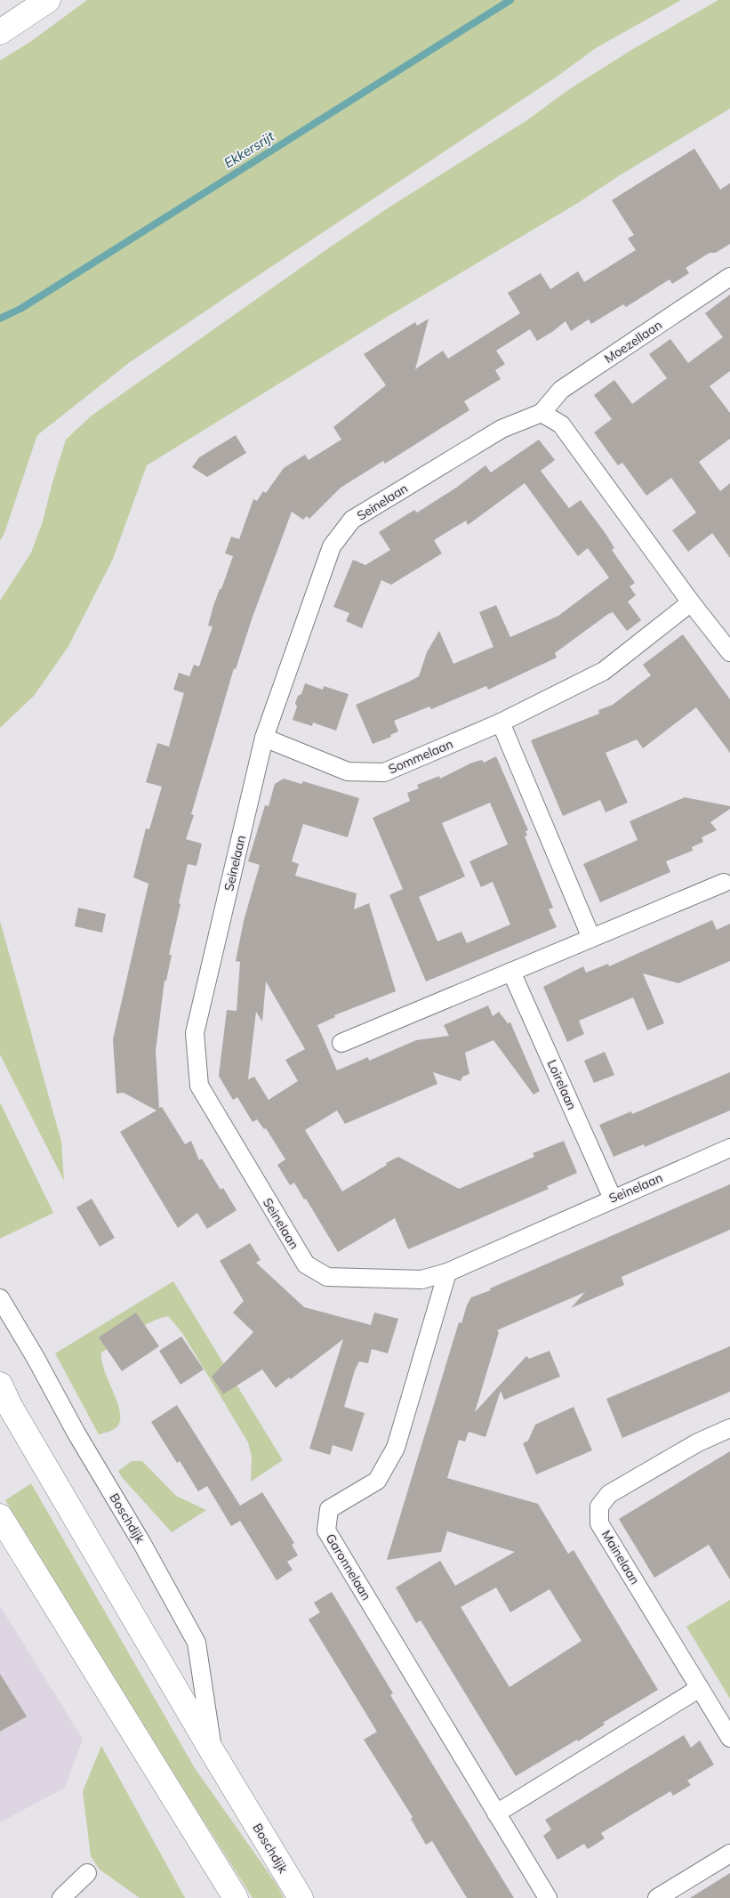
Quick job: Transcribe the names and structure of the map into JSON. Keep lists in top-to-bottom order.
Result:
{
  "streets": {
    "main road": ["Boschdijk"],
    "street": [
      "Moezellaan",
      "Seinelaan",
      "Sommelaan",
      "Loirelaan",
      "Mainelaan",
      "Garonnelaan"
    ]
  },
  "crossings": [
    ["Moezellaan", "Seinelaan"],
    ["Seinelaan", "Sommelaan"],
    ["Seinelaan", "Loirelaan"],
    ["Seinelaan", "Garonnelaan"]
  ],
  "water": ["Ekkersrijt"]
}
